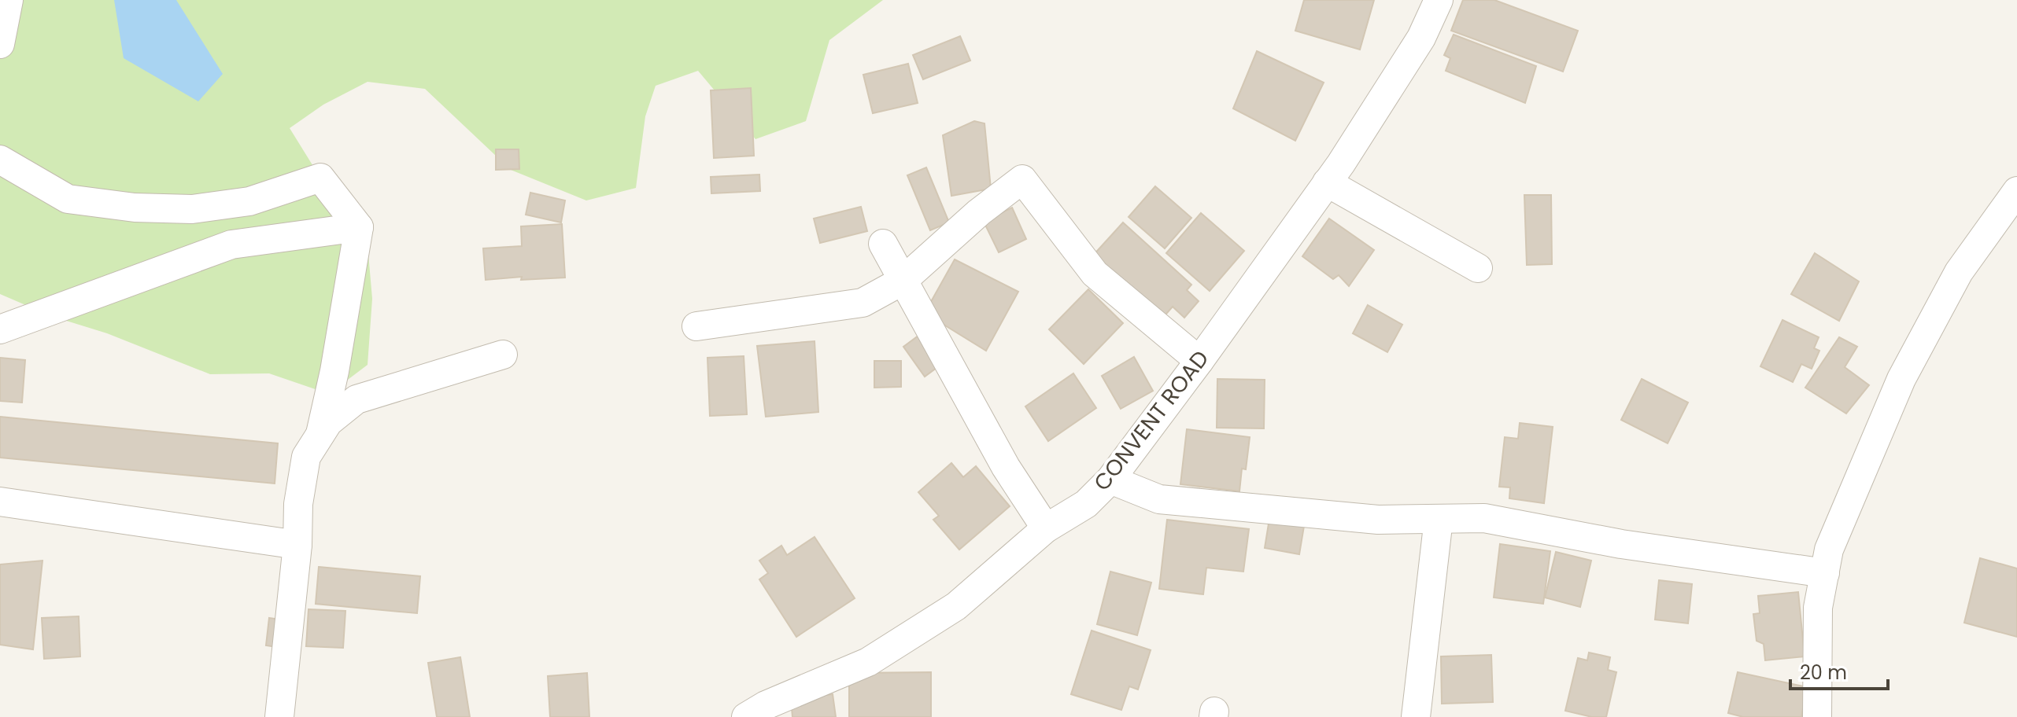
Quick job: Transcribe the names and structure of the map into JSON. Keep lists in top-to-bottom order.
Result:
{
  "streets": {
    "street": ["CONVENT ROAD"]
  },
  "scale_bar": "20 m"
}
